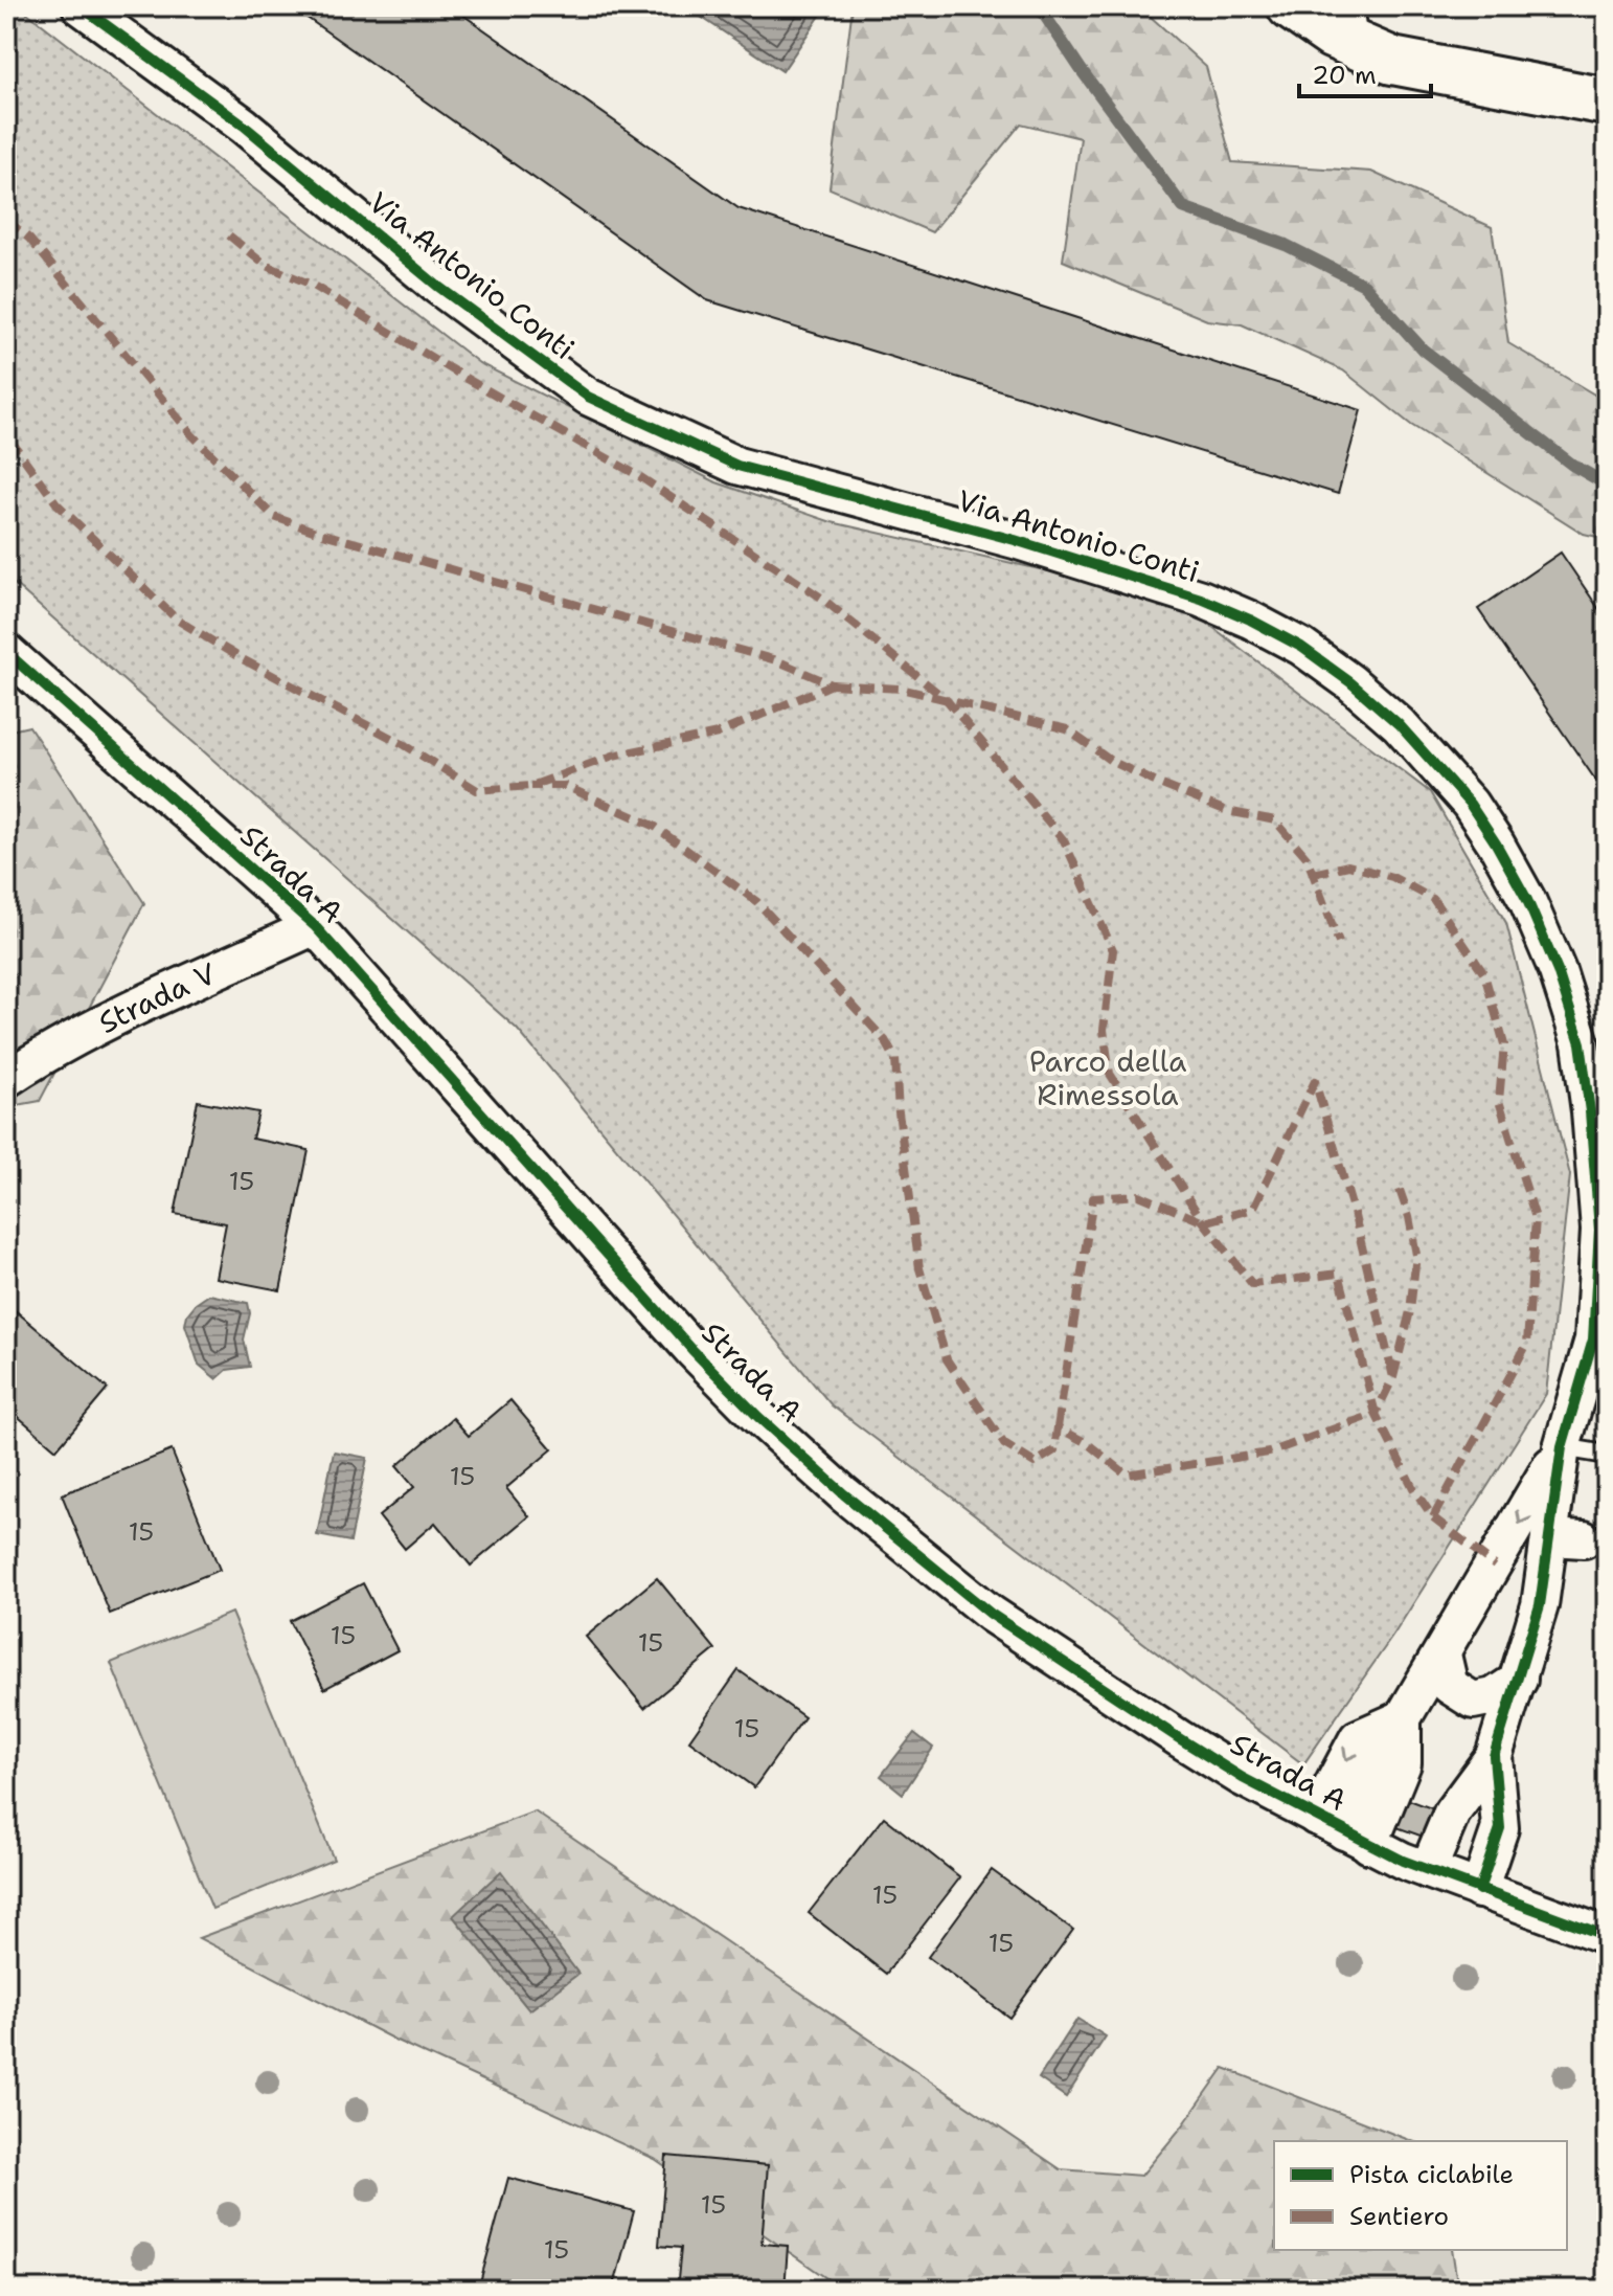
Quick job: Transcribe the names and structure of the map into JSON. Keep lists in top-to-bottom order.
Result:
{
  "streets": {
    "street": ["Via Antonio Conti", "Strada A", "Strada V"]
  },
  "crossings": [
    ["Strada A", "Strada V"]
  ],
  "parks": ["Parco della Rimessola"],
  "house_numbers": [
    "15",
    "15",
    "15",
    "15",
    "15",
    "15",
    "15",
    "15",
    "15",
    "15"
  ],
  "legend": ["Pista ciclabile", "Sentiero"],
  "scale_bar": "20 m"
}
